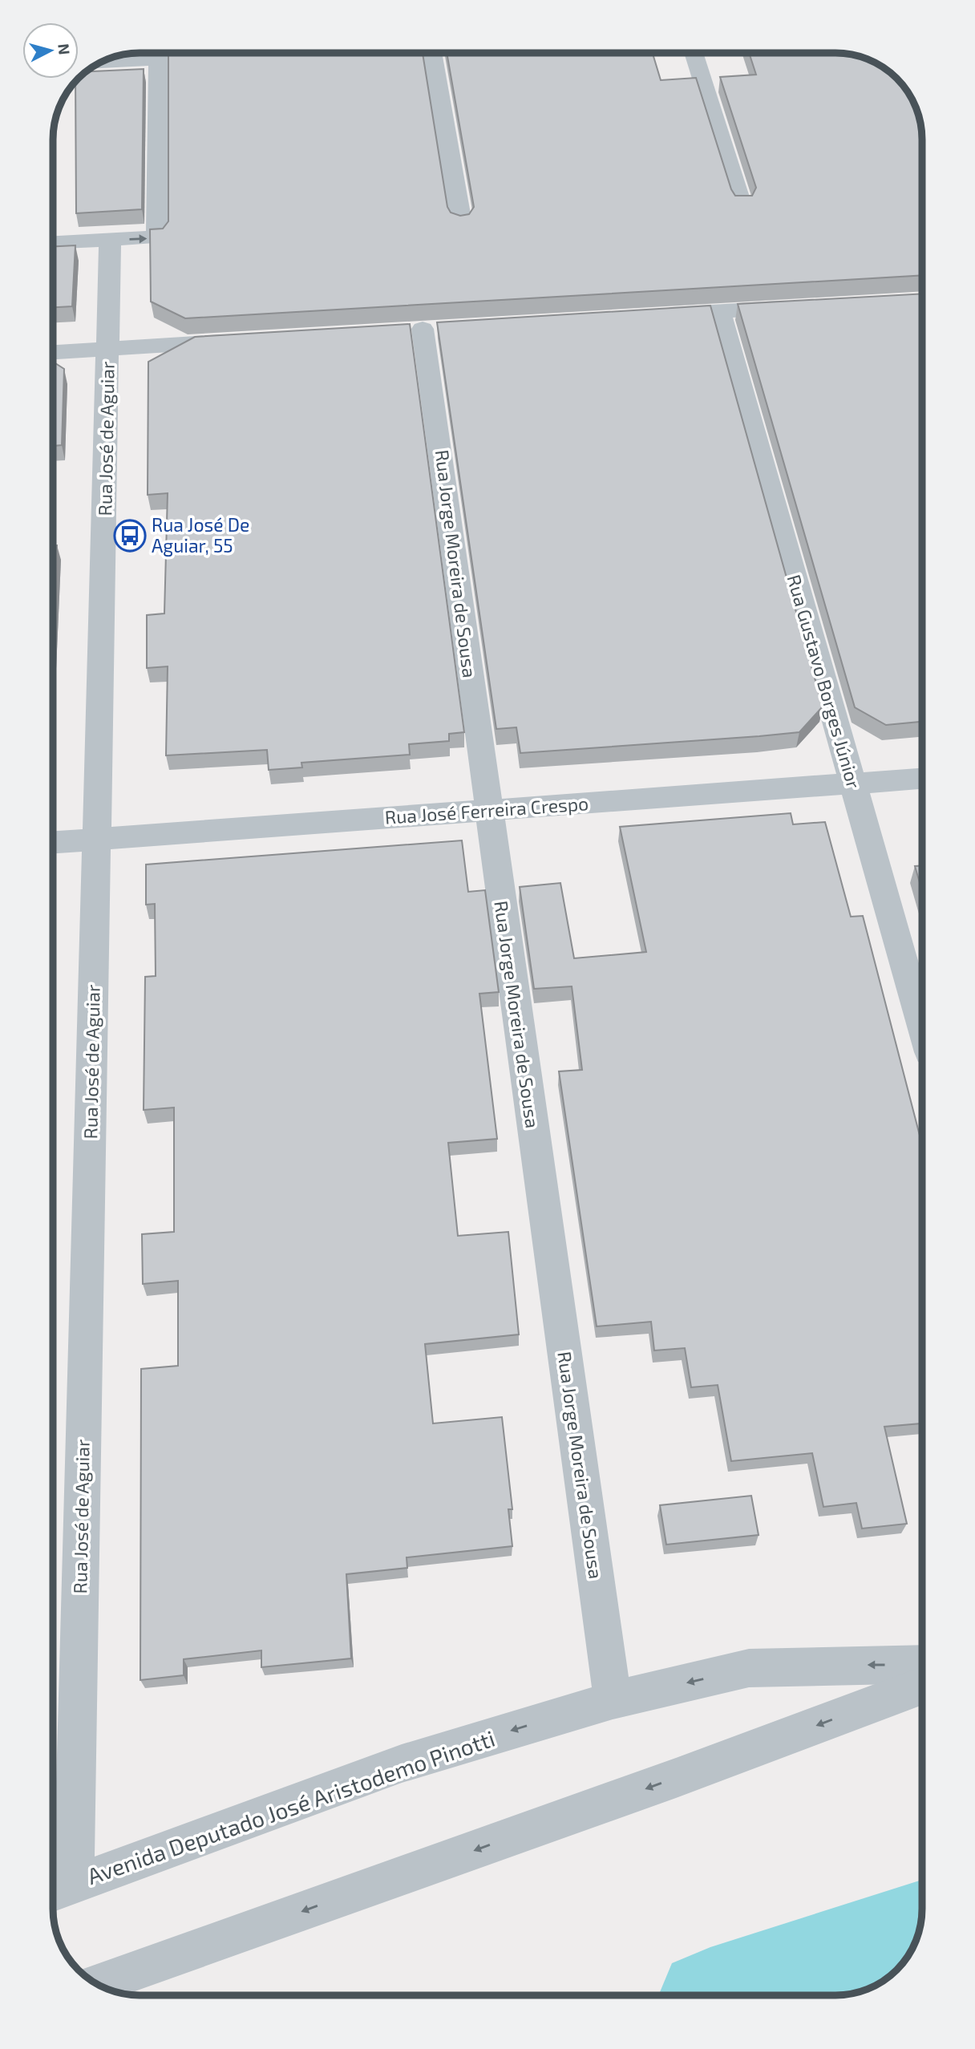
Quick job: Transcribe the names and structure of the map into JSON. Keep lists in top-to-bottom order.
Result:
{
  "streets": {
    "street": [
      "Rua José de Aguiar",
      "Rua Jorge Moreira de Sousa",
      "Rua Gustavo Borges Júnior",
      "Rua José Ferreira Crespo",
      "Avenida Deputado José Aristodemo Pinotti"
    ]
  },
  "crossings": [
    ["Rua José de Aguiar", "Rua José Ferreira Crespo"],
    ["Rua José de Aguiar", "Avenida Deputado José Aristodemo Pinotti"],
    ["Rua Jorge Moreira de Sousa", "Rua José Ferreira Crespo"],
    ["Rua Jorge Moreira de Sousa", "Avenida Deputado José Aristodemo Pinotti"],
    ["Rua Gustavo Borges Júnior", "Rua José Ferreira Crespo"]
  ],
  "places": {
    "bus stop": ["Rua José De Aguiar, 55"]
  },
  "north": "right"
}
